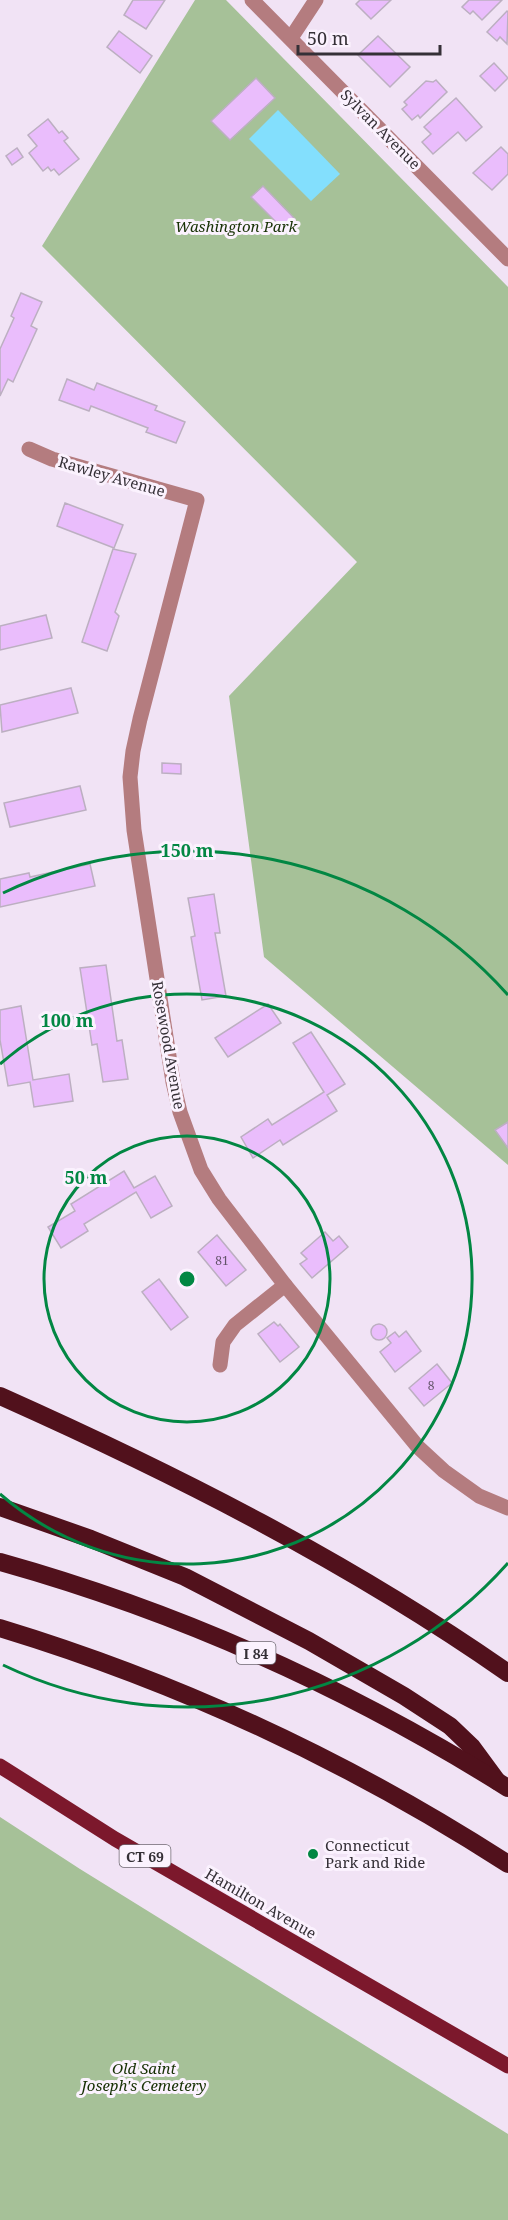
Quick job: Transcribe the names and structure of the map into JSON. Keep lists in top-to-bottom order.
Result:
{
  "streets": {
    "highway": ["I 84"],
    "main road": ["CT 69", "Hamilton Avenue"],
    "street": ["Sylvan Avenue", "Rawley Avenue", "Rosewood Avenue"]
  },
  "crossings": [
    ["Rawley Avenue", "Rosewood Avenue"]
  ],
  "parks": ["Washington Park", "Old Saint Joseph's Cemetery"],
  "places": ["Connecticut Park and Ride"],
  "house_numbers": ["81", "8"],
  "scale_bar": "50 m",
  "rings": ["150 m", "100 m", "50 m"]
}
